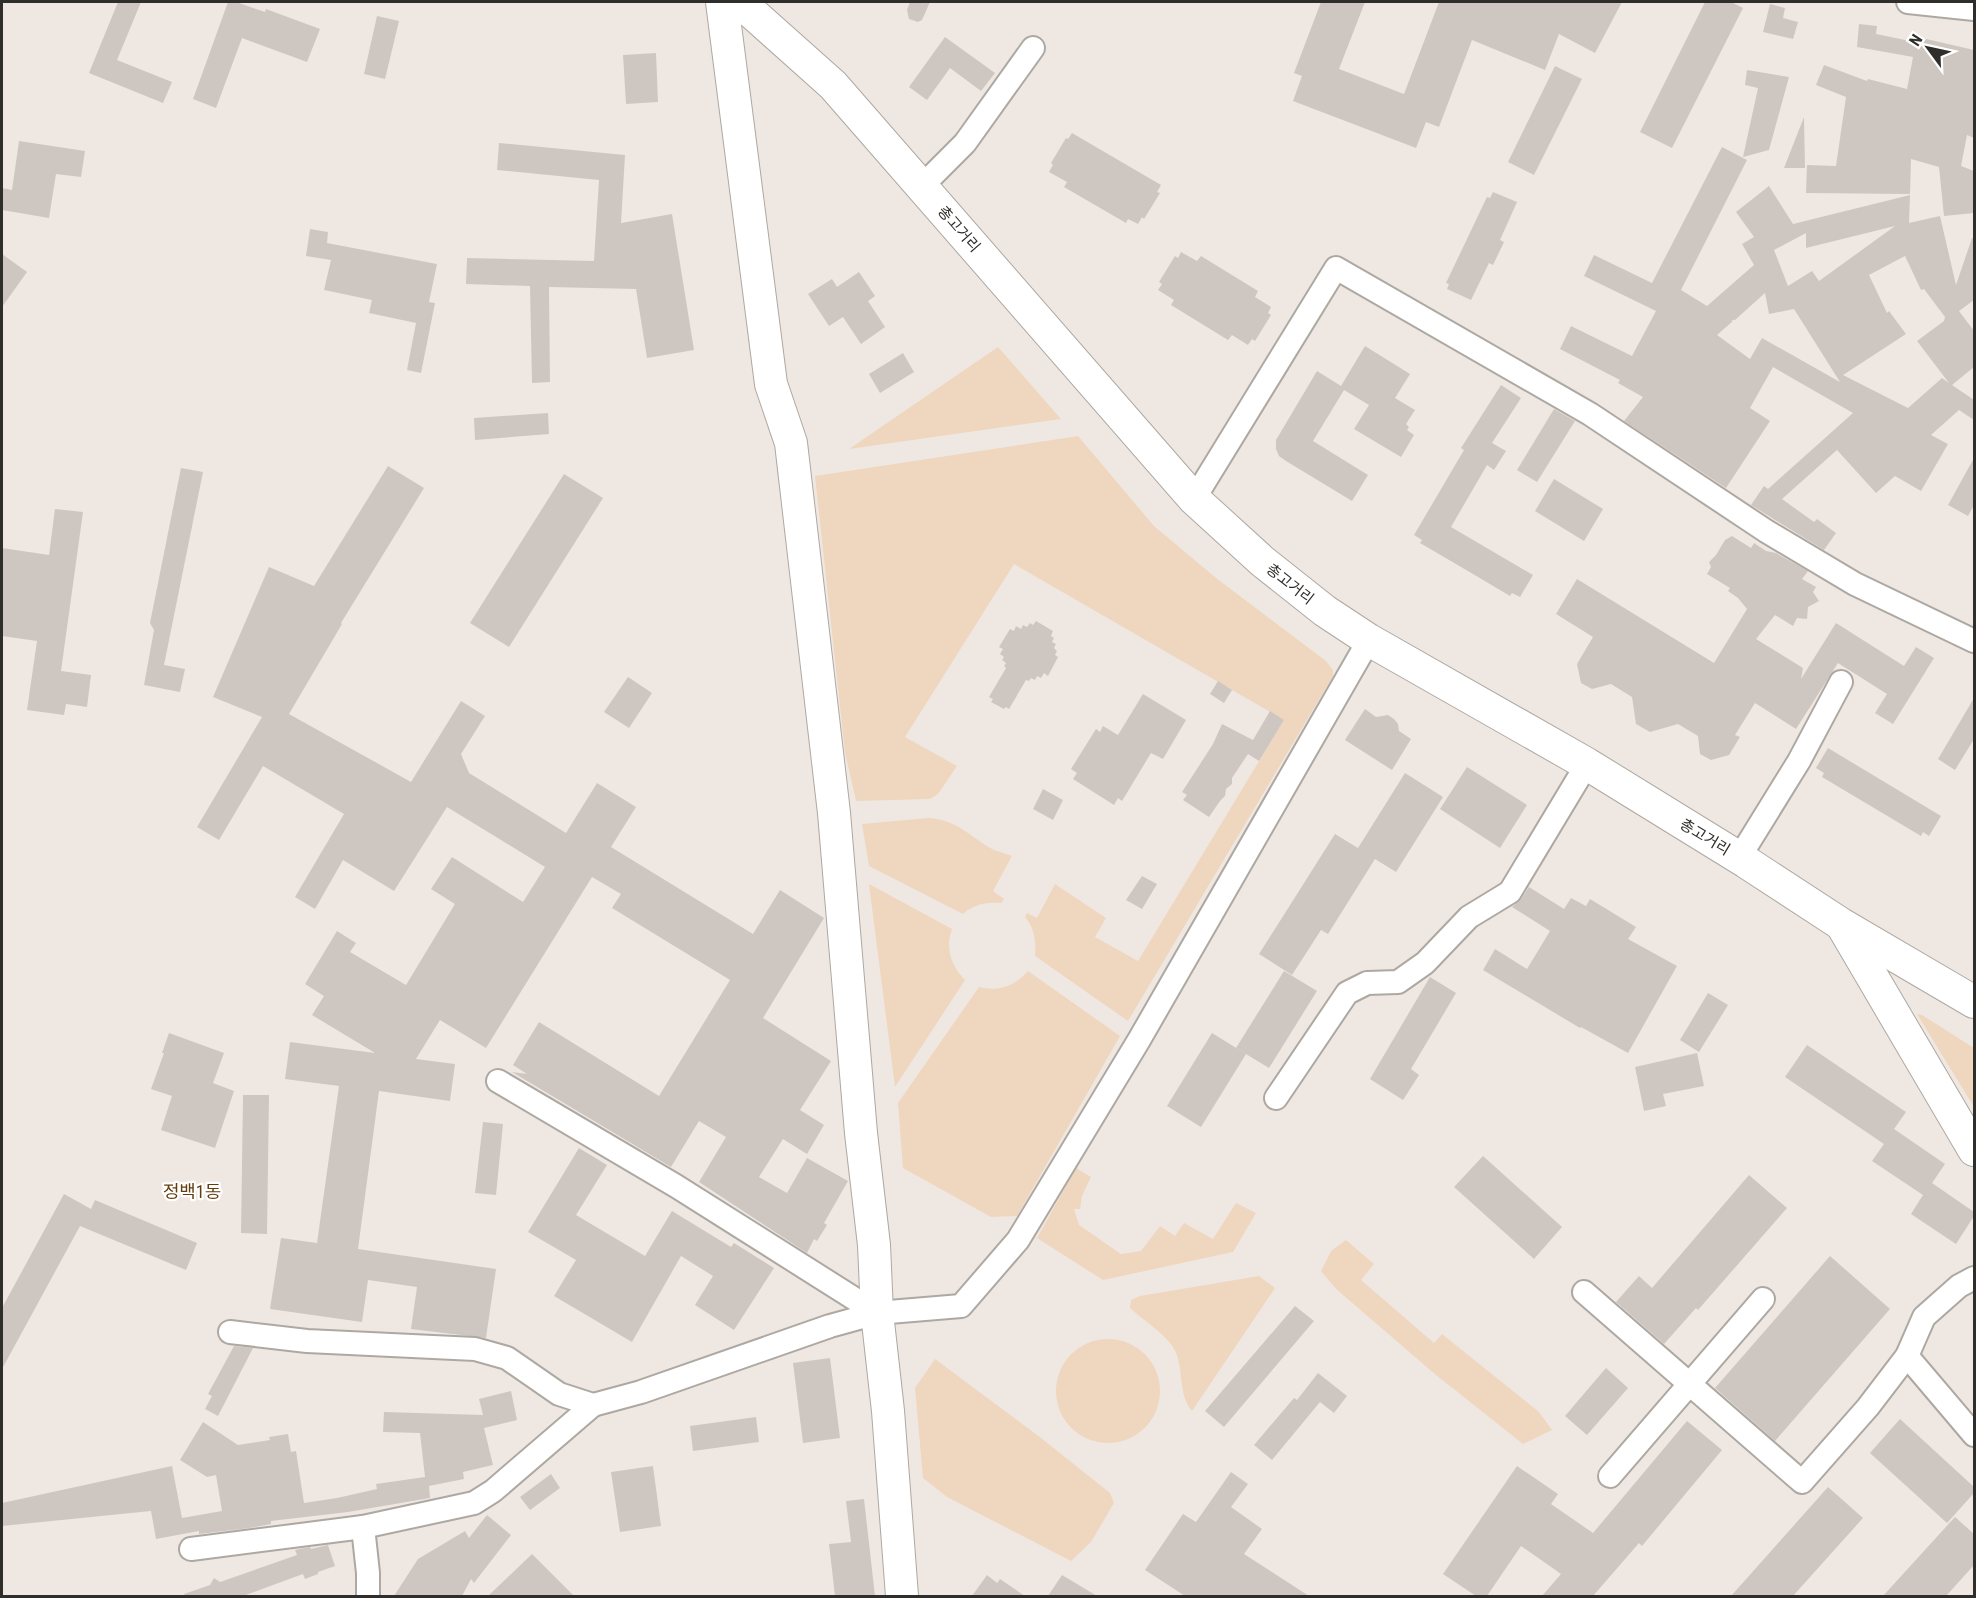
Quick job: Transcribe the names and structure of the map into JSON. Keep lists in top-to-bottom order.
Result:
{
  "streets": {
    "main road": ["총고거리"]
  },
  "districts": ["정백1동"],
  "north": "top left"
}
